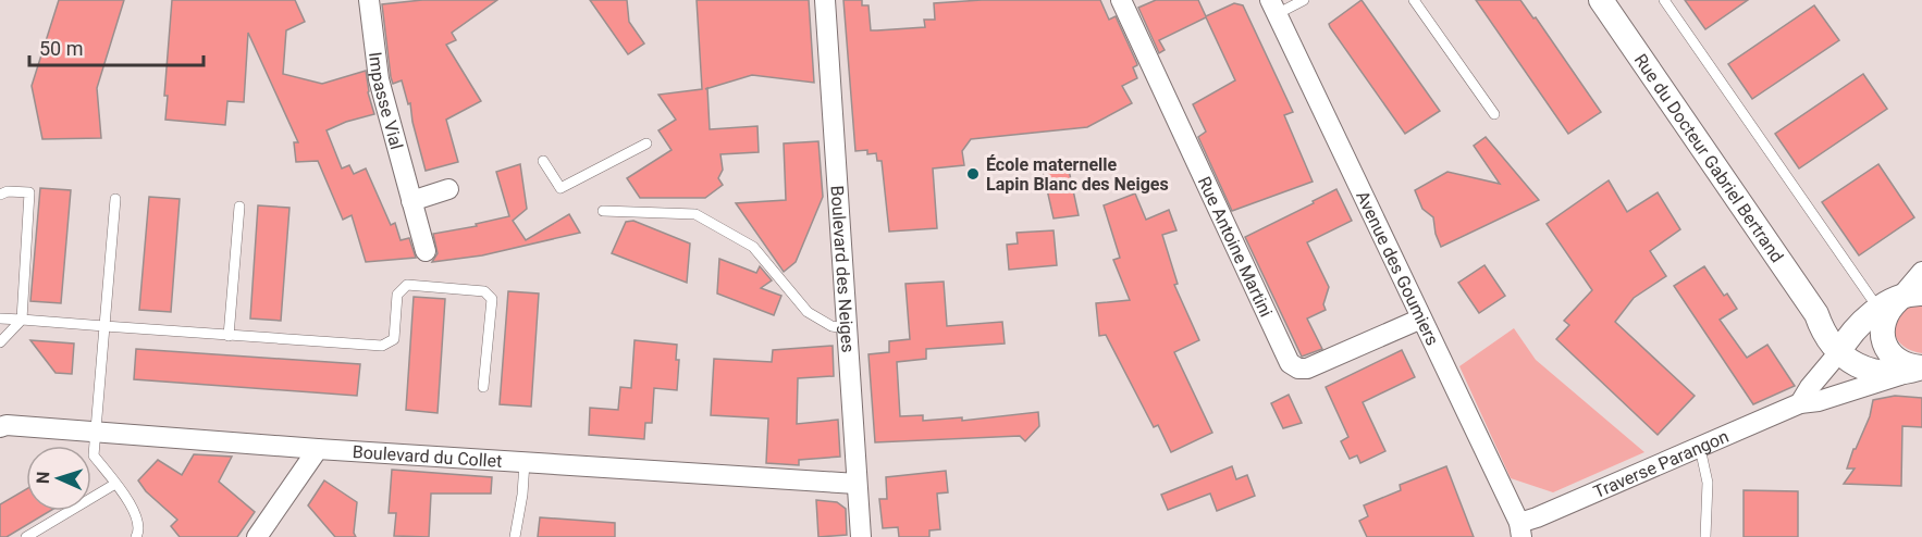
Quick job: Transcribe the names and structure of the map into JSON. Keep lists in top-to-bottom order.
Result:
{
  "streets": {
    "street": [
      "Impasse Vial",
      "Rue du Docteur Gabriel Bertrand",
      "Rue Antoine Martini",
      "Avenue des Goumiers",
      "Boulevard des Neiges",
      "Boulevard du Collet",
      "Traverse Parangon"
    ]
  },
  "crossings": [
    ["Rue Antoine Martini", "Avenue des Goumiers"],
    ["Avenue des Goumiers", "Traverse Parangon"],
    ["Boulevard des Neiges", "Boulevard du Collet"]
  ],
  "places": ["École maternelle Lapin Blanc des Neiges"],
  "scale_bar": "50 m",
  "north": "left"
}
